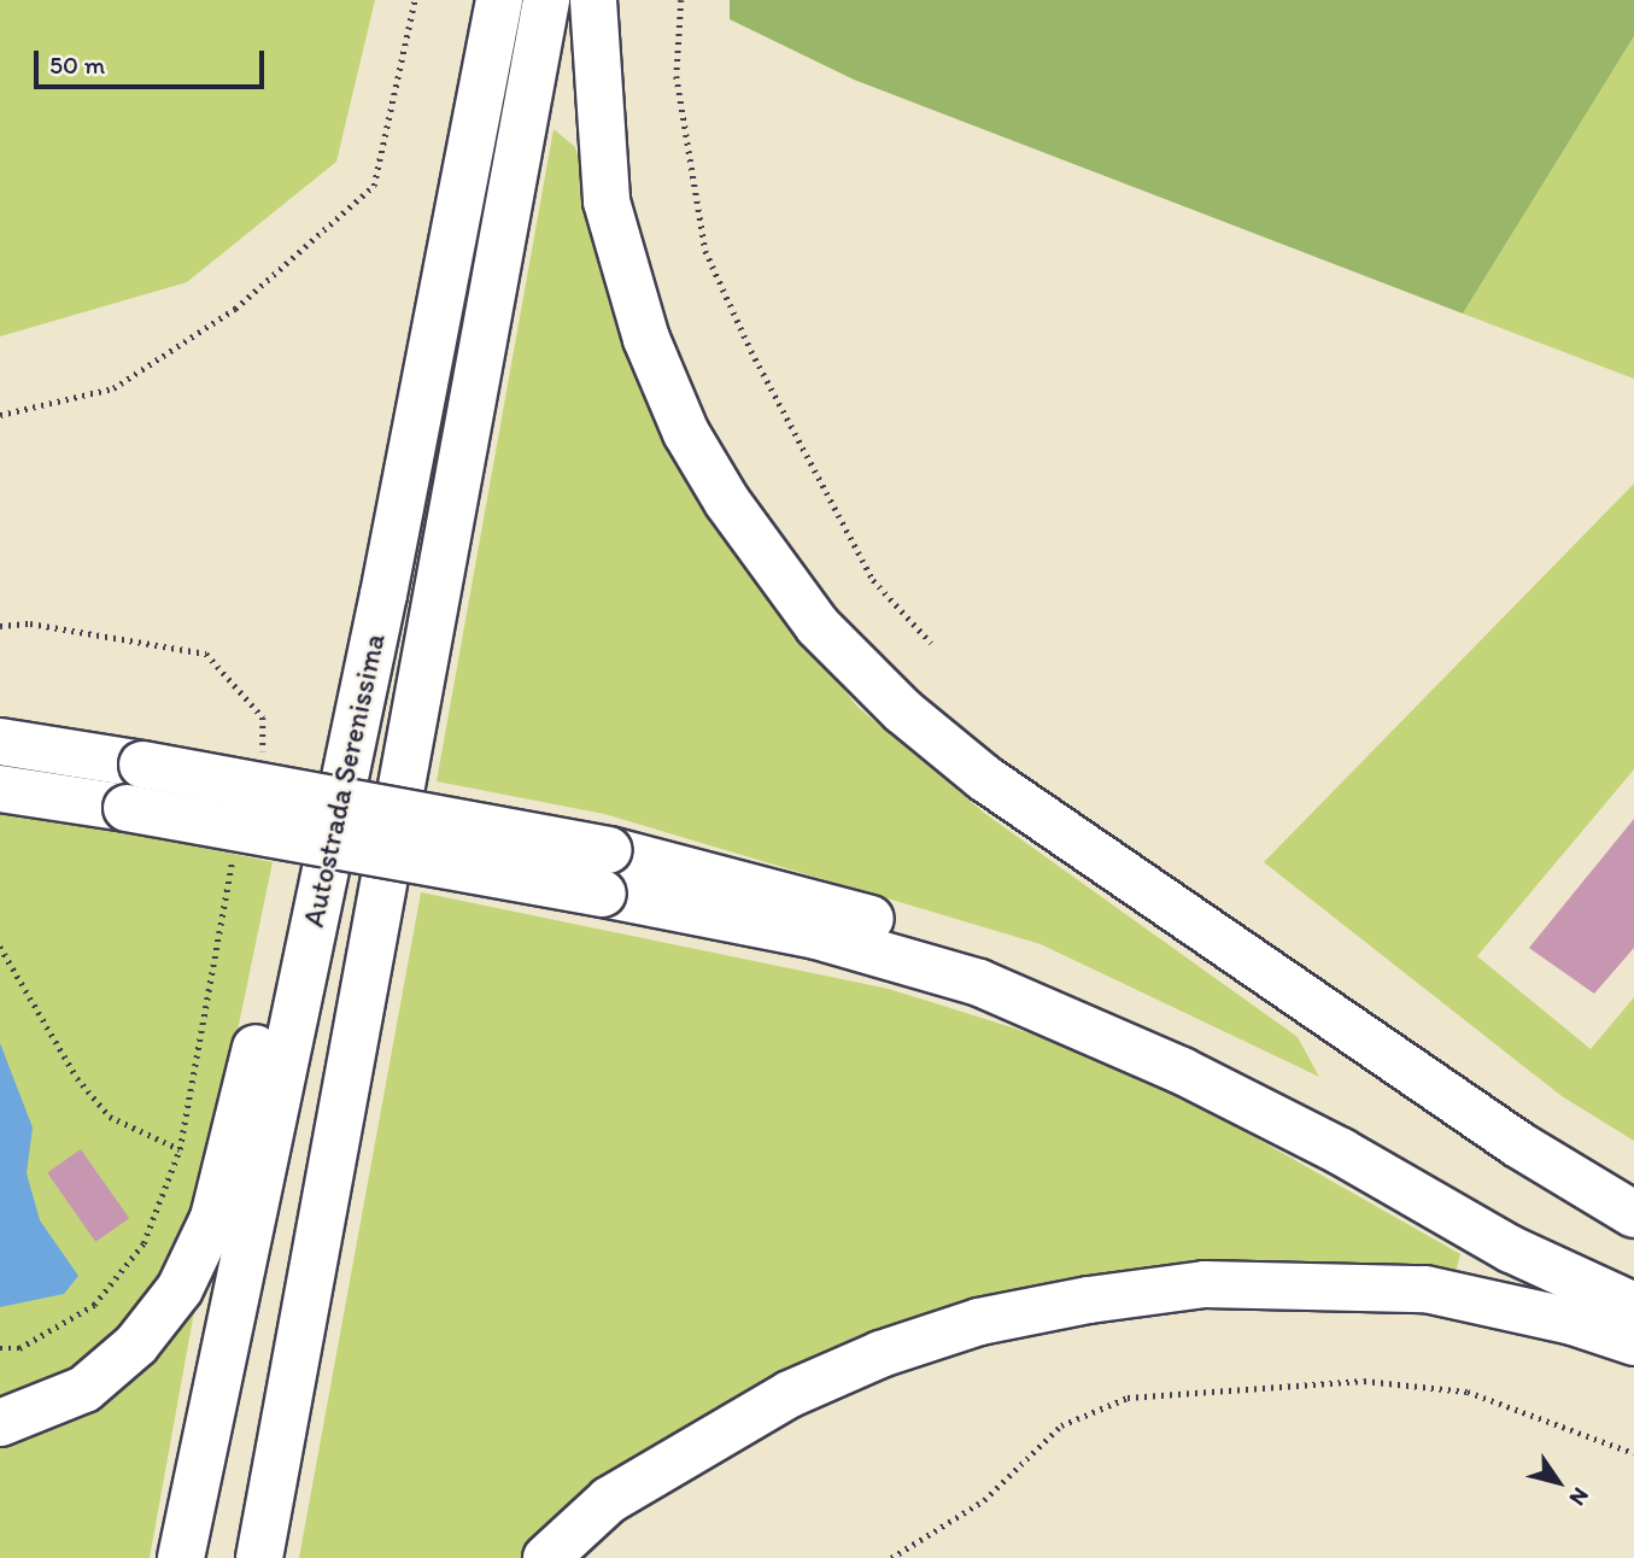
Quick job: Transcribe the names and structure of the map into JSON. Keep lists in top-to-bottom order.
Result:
{
  "streets": {
    "highway": ["Autostrada Serenissima"]
  },
  "scale_bar": "50 m",
  "north": "bottom right"
}
